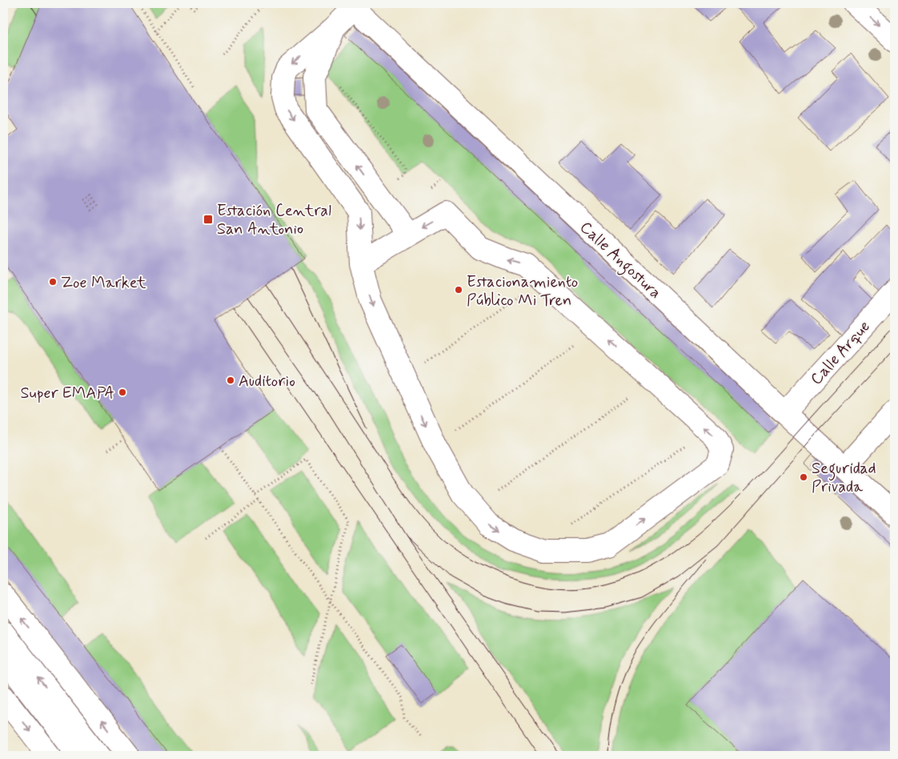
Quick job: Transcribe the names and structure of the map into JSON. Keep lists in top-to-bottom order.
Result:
{
  "streets": {
    "street": ["Calle Angostura", "Calle Arque"]
  },
  "crossings": [
    ["Calle Angostura", "Calle Arque"]
  ],
  "places": {
    "transit": ["Estación Central San Antonio"],
    "other": [
      "Zoe Market",
      "Estacionamiento Público Mi Tren",
      "Auditorio",
      "Super EMAPA",
      "Seguridad Privada"
    ]
  }
}
